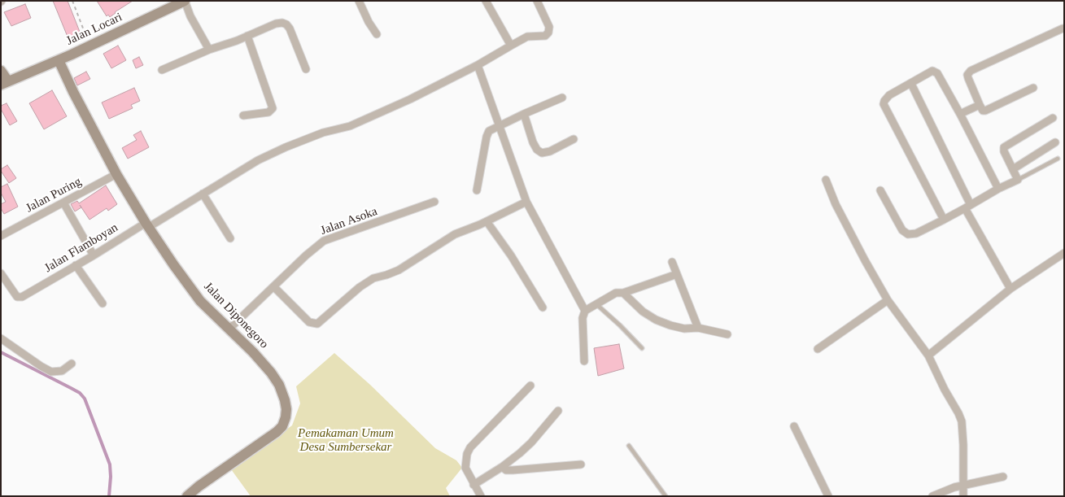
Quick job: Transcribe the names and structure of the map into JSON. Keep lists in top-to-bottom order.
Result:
{
  "streets": {
    "main road": ["Jalan Locari", "Jalan Diponegoro"],
    "street": ["Jalan Puring", "Jalan Asoka", "Jalan Flamboyan"]
  },
  "crossings": [
    ["Jalan Locari", "Jalan Diponegoro"],
    ["Jalan Puring", "Jalan Diponegoro"],
    ["Jalan Asoka", "Jalan Diponegoro"],
    ["Jalan Flamboyan", "Jalan Diponegoro"]
  ],
  "parks": ["Pemakaman Umum Desa Sumbersekar"]
}
